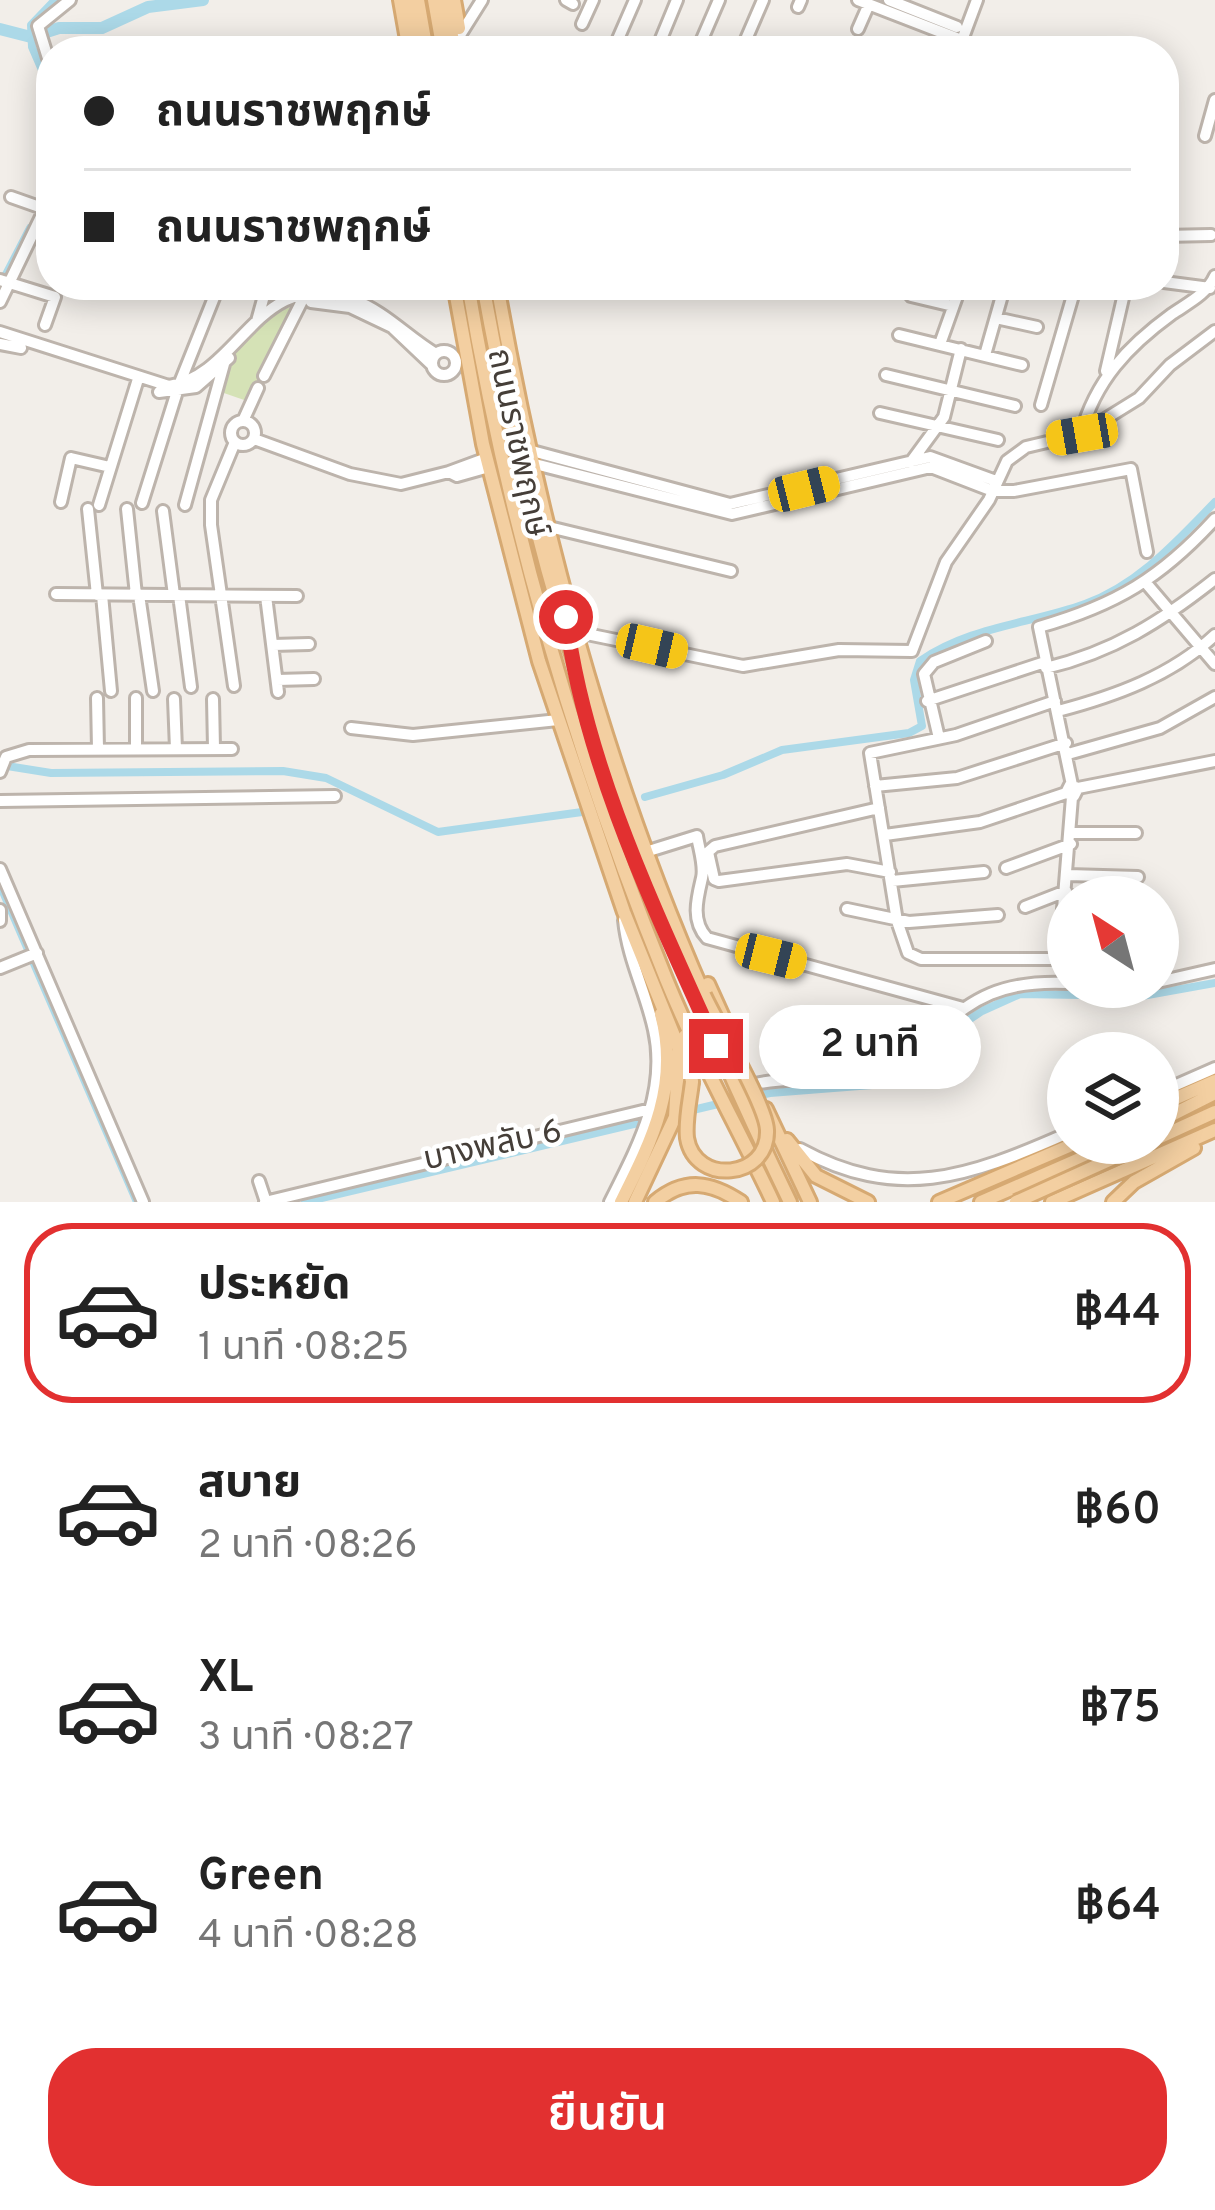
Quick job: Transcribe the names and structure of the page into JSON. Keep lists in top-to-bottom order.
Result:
{
  "streets": {
    "main road": ["ถนนราชพฤกษ์"],
    "street": ["บางพลับ 6"]
  },
  "north": "top left",
  "page": {
    "banner": ["ถนนราชพฤกษ์", "ถนนราชพฤกษ์"],
    "bubble": "2 นาที",
    "list": [
      {
        "name": "ประหยัด",
        "note": "1 นาที · 08:25",
        "value": "฿44"
      },
      {
        "name": "สบาย",
        "note": "2 นาที · 08:26",
        "value": "฿60"
      },
      {
        "name": "XL",
        "note": "3 นาที · 08:27",
        "value": "฿75"
      },
      {
        "name": "Green",
        "note": "4 นาที · 08:28",
        "value": "฿64"
      }
    ],
    "buttons": "ยืนยัน"
  }
}
